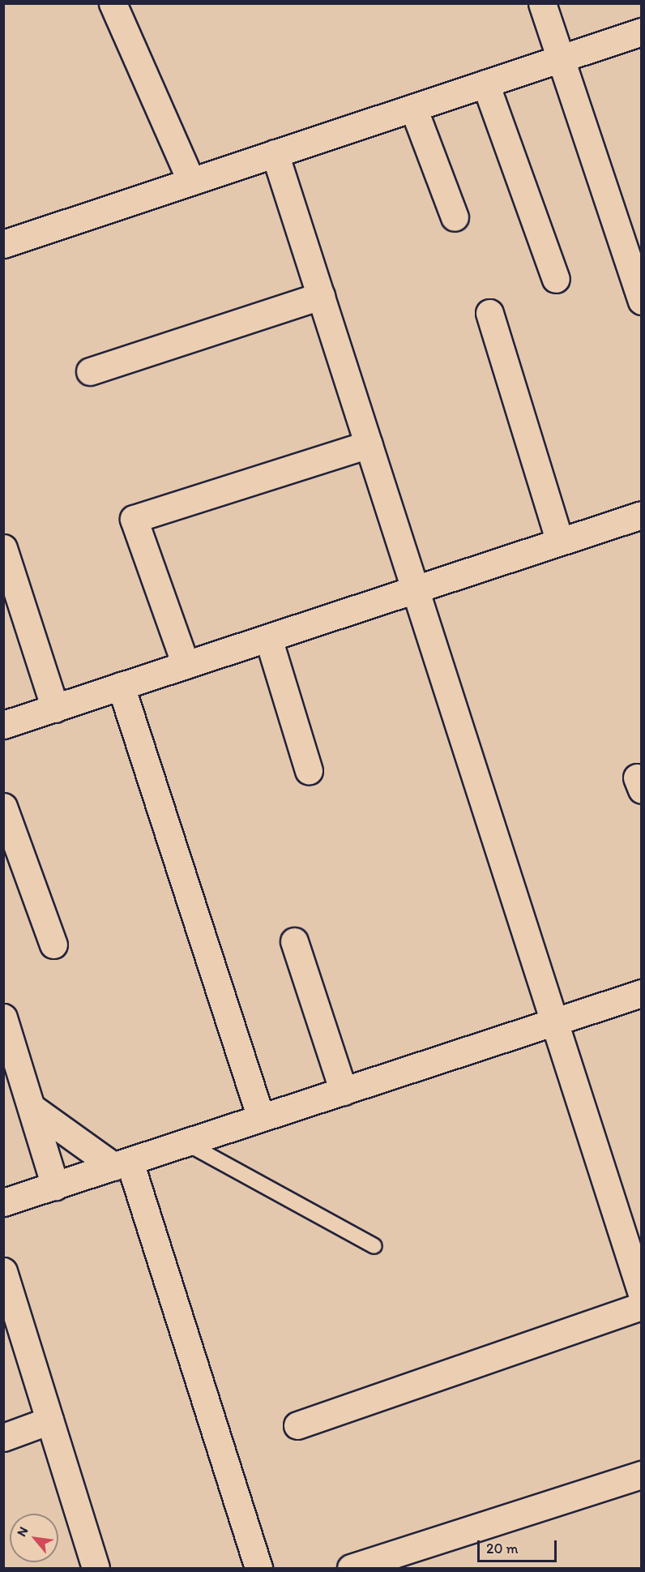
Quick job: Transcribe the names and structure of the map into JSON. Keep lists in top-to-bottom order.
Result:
{
  "scale_bar": "20 m",
  "north": "top left"
}
